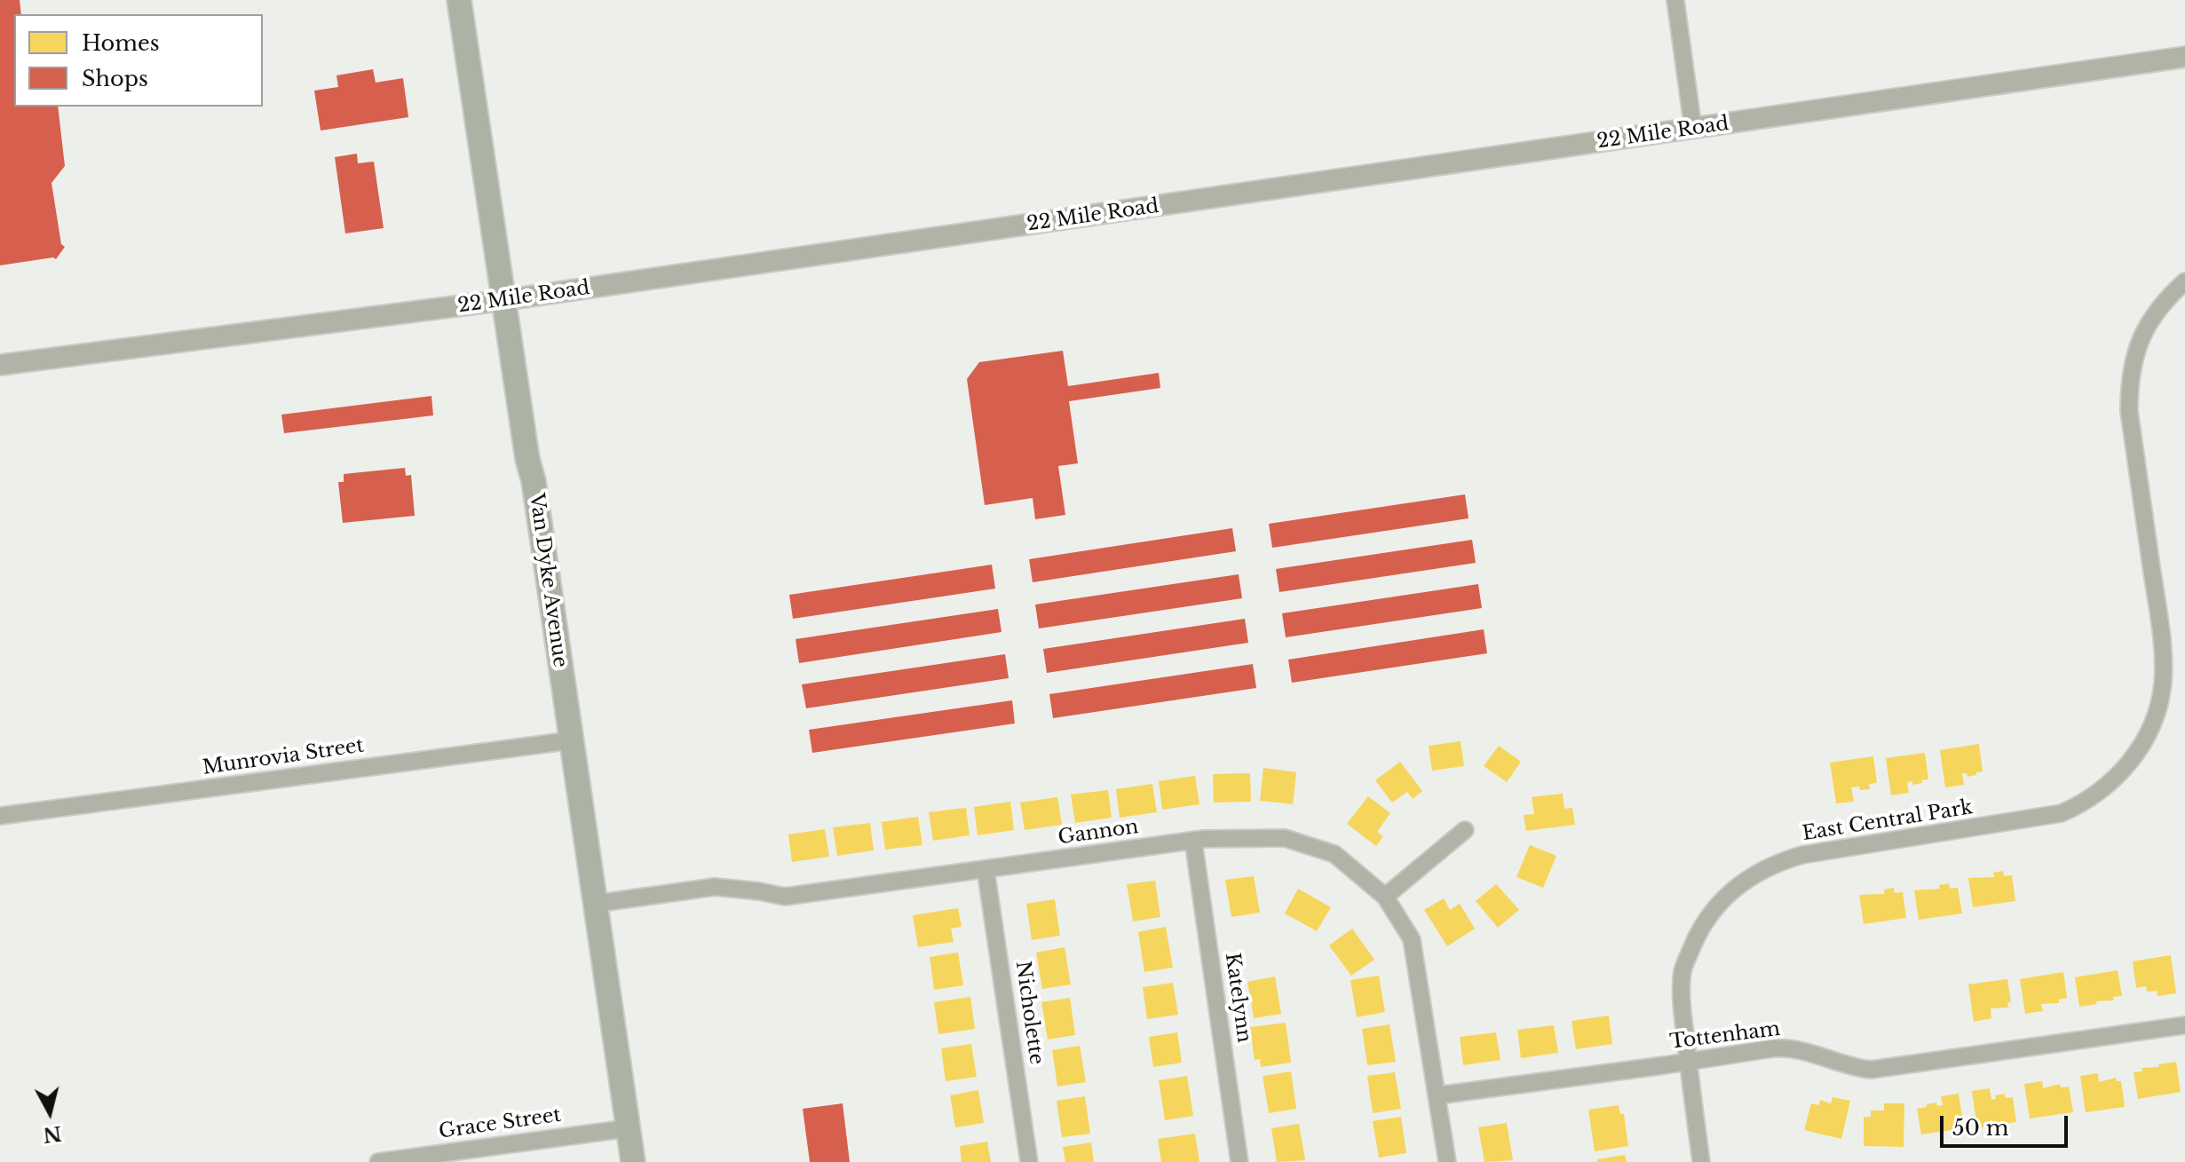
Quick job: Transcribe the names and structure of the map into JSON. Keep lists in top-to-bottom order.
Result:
{
  "streets": {
    "main road": ["Van Dyke Avenue"],
    "street": [
      "22 Mile Road",
      "Munrovia Street",
      "East Central Park",
      "Gannon",
      "Katelynn",
      "Nicholette",
      "Tottenham",
      "Grace Street"
    ]
  },
  "crossings": [
    ["22 Mile Road", "Van Dyke Avenue"],
    ["Van Dyke Avenue", "Munrovia Street"],
    ["Van Dyke Avenue", "Gannon"],
    ["Van Dyke Avenue", "Grace Street"],
    ["East Central Park", "Tottenham"],
    ["Gannon", "Katelynn"],
    ["Gannon", "Nicholette"],
    ["Gannon", "Tottenham"]
  ],
  "legend": ["Homes", "Shops"],
  "scale_bar": "50 m",
  "north": "bottom"
}
